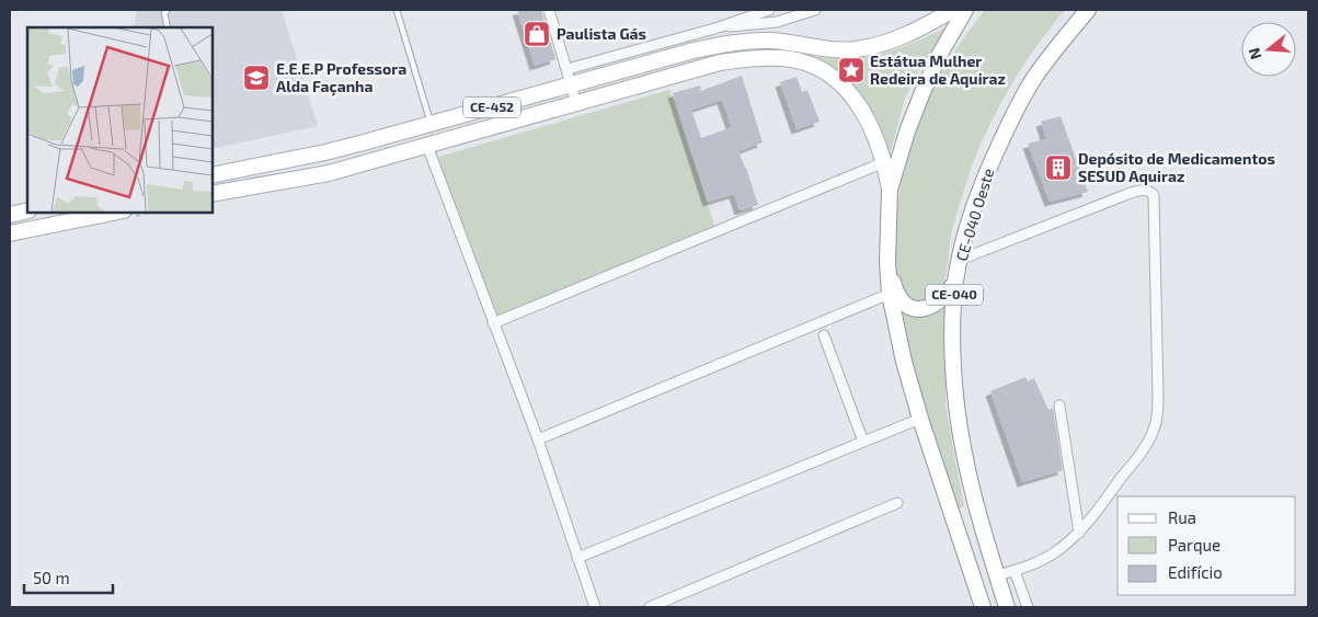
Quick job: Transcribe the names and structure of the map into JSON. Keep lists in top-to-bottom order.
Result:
{
  "streets": {
    "main road": ["CE-452", "CE-040 Oeste", "CE-040"]
  },
  "places": {
    "shop": ["Paulista Gás"],
    "place": ["Estátua Mulher Redeira de Aquiraz"],
    "school or university": ["E.E.E.P Professora Alda Façanha"],
    "building": ["Depósito de Medicamentos SESUD Aquiraz"]
  },
  "legend": ["Rua", "Parque", "Edifício"],
  "scale_bar": "50 m",
  "north": "left"
}
